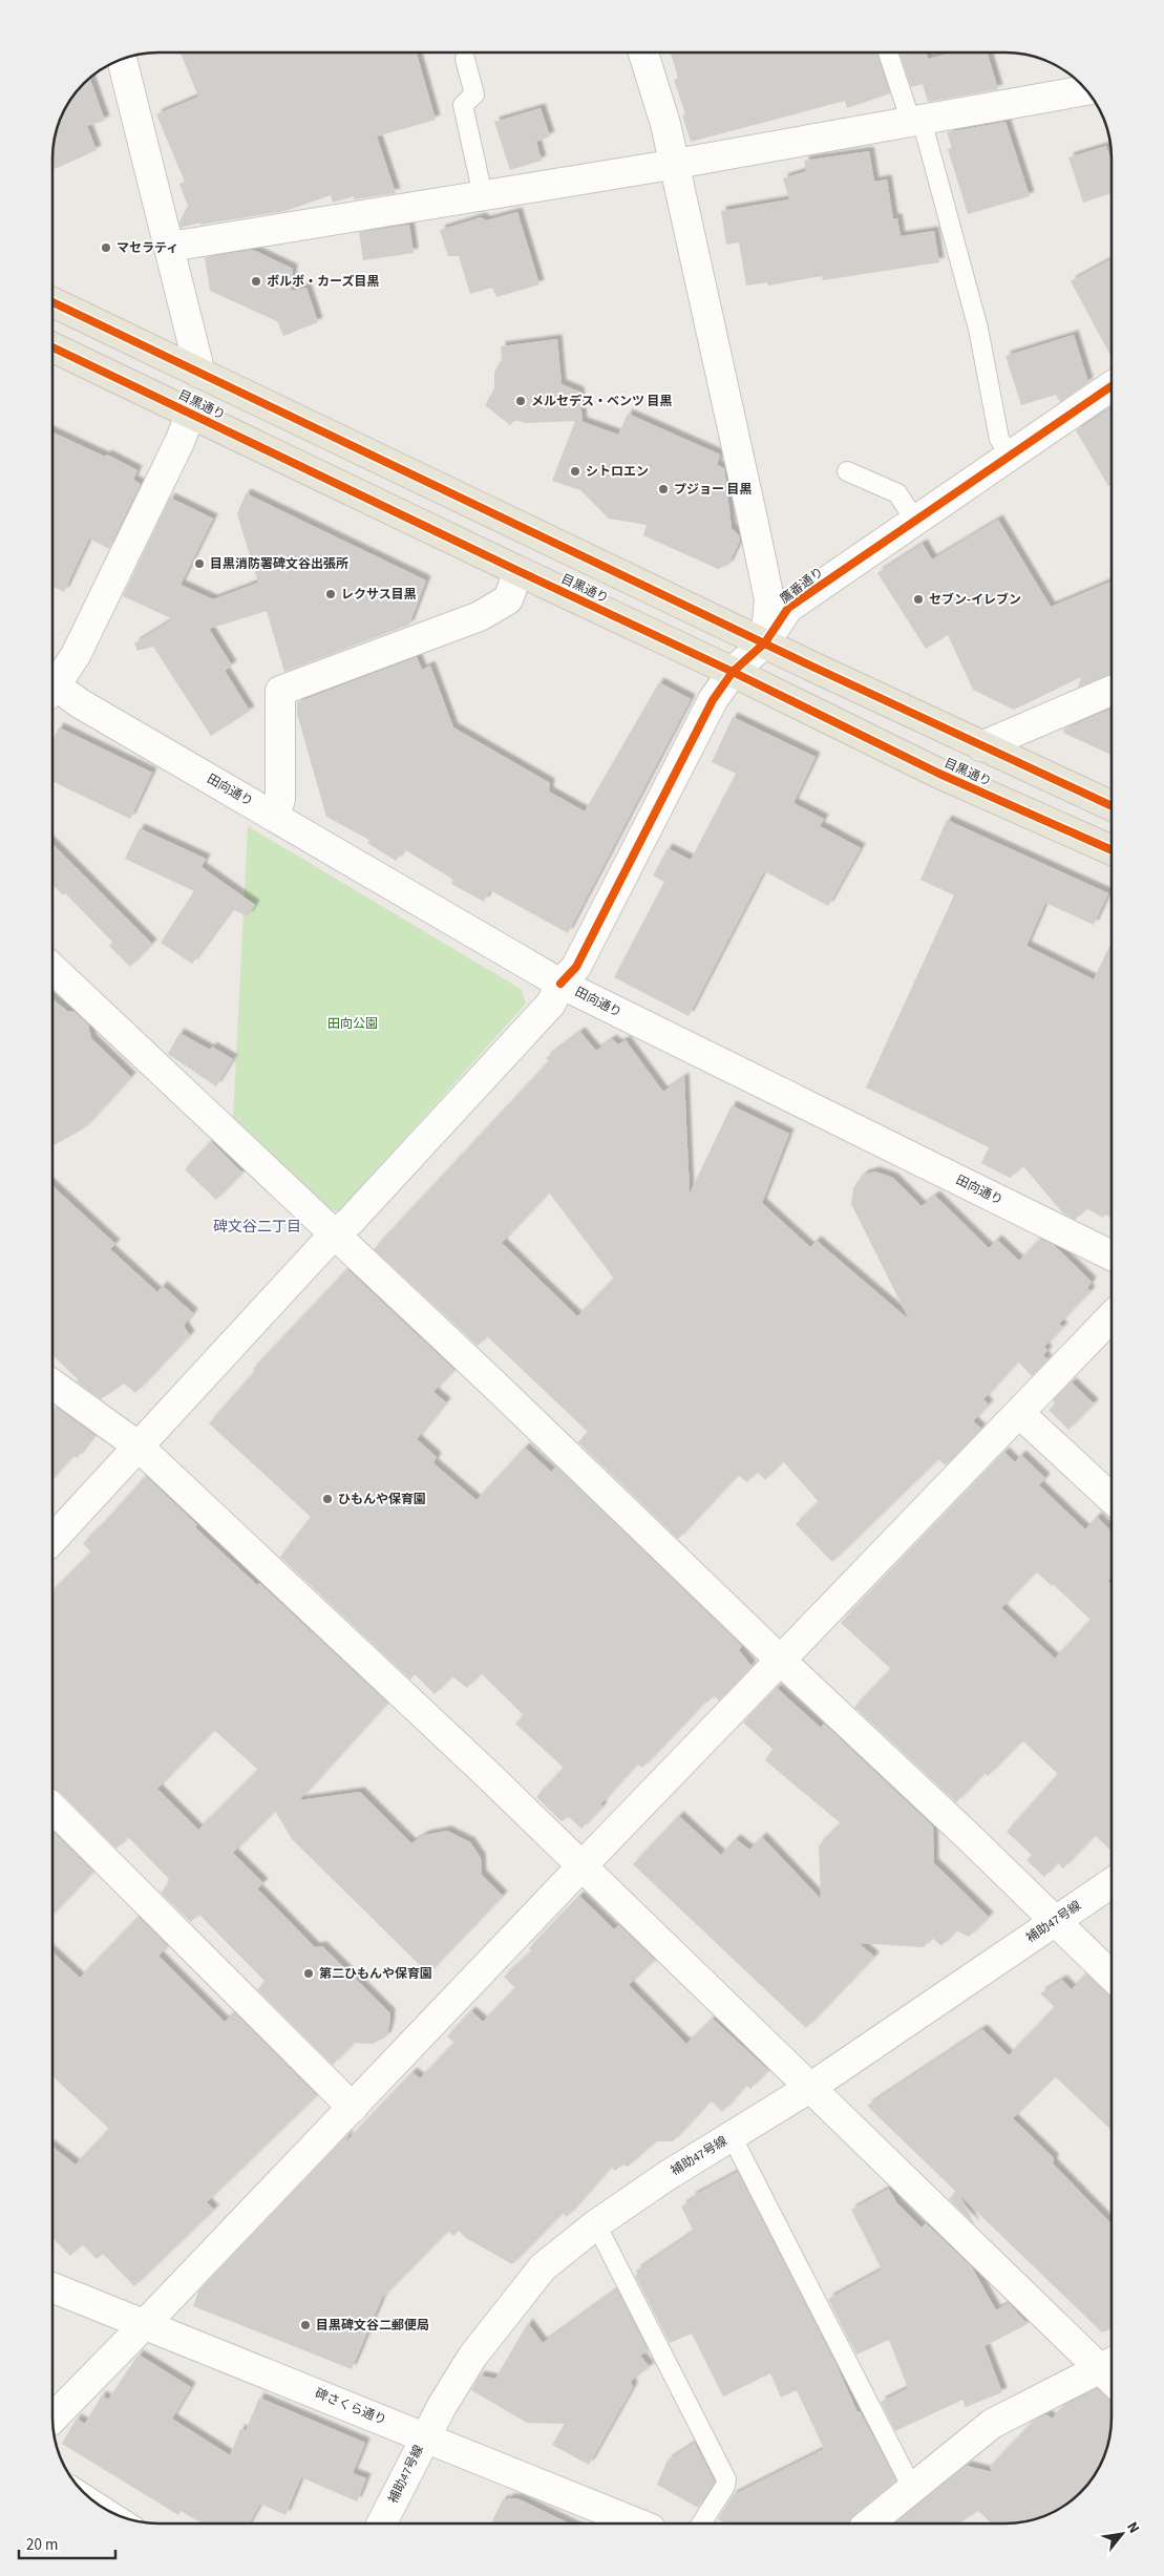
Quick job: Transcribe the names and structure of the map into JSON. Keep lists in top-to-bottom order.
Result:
{
  "streets": {
    "main road": ["目黒通り"],
    "street": [
      "鷹番通り",
      "田向通り",
      "補助47号線",
      "碑さくら通り"
    ]
  },
  "crossings": [
    ["目黒通り", "鷹番通り"],
    ["鷹番通り", "田向通り"],
    ["補助47号線", "碑さくら通り"]
  ],
  "districts": ["碑文谷二丁目"],
  "parks": ["田向公園"],
  "places": [
    "マセラティ",
    "ボルボ・カーズ目黒",
    "メルセデス・ベンツ 目黒",
    "シトロエン",
    "プジョー 目黒",
    "目黒消防署碑文谷出張所",
    "レクサス目黒",
    "セブン-イレブン",
    "ひもんや保育園",
    "第二ひもんや保育園",
    "目黒碑文谷二郵便局"
  ],
  "scale_bar": "20 m",
  "north": "top right"
}
